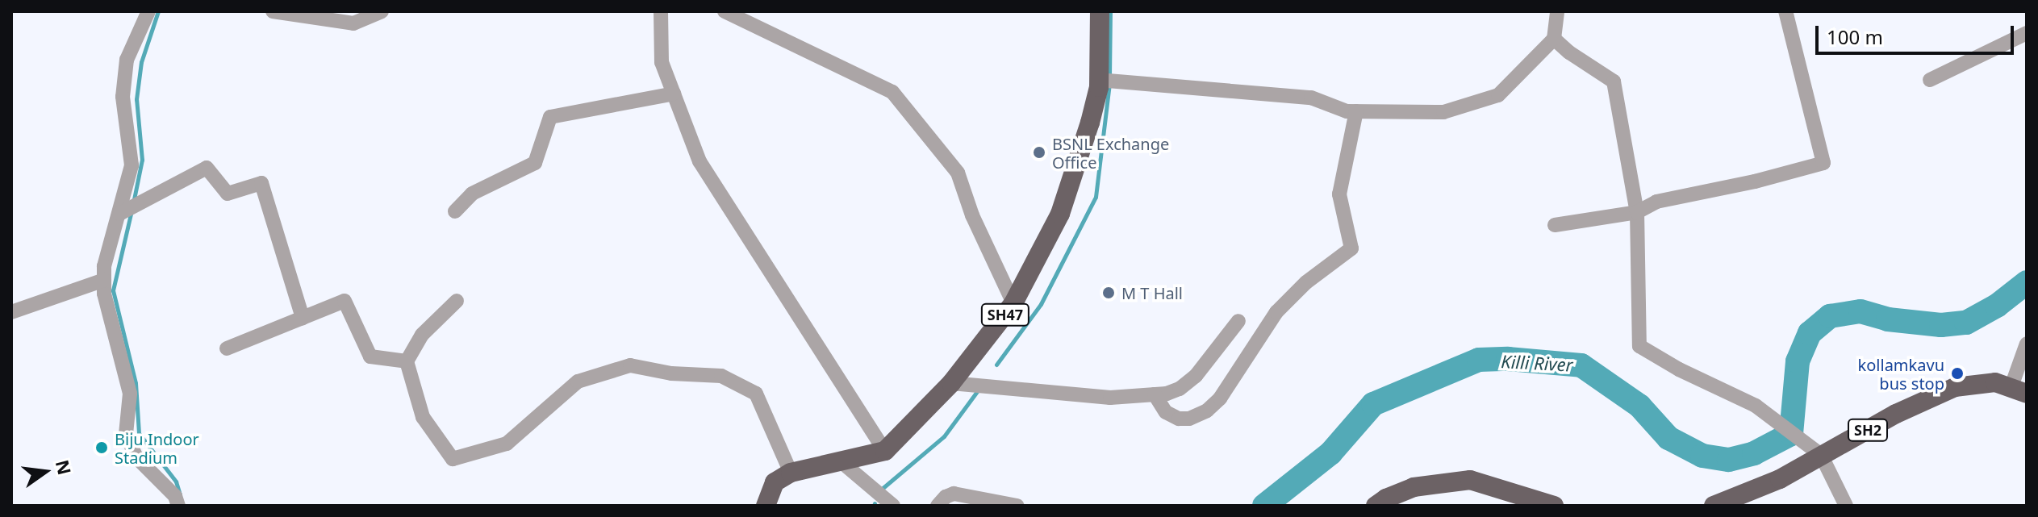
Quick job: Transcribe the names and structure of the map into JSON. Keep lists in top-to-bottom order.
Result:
{
  "streets": {
    "main road": ["SH47", "SH2"]
  },
  "water": ["Killi River"],
  "places": [
    "BSNL Exchange Office",
    "M T Hall",
    "kollamkavu bus stop",
    "Biju Indoor Stadium"
  ],
  "scale_bar": "100 m",
  "north": "right"
}
